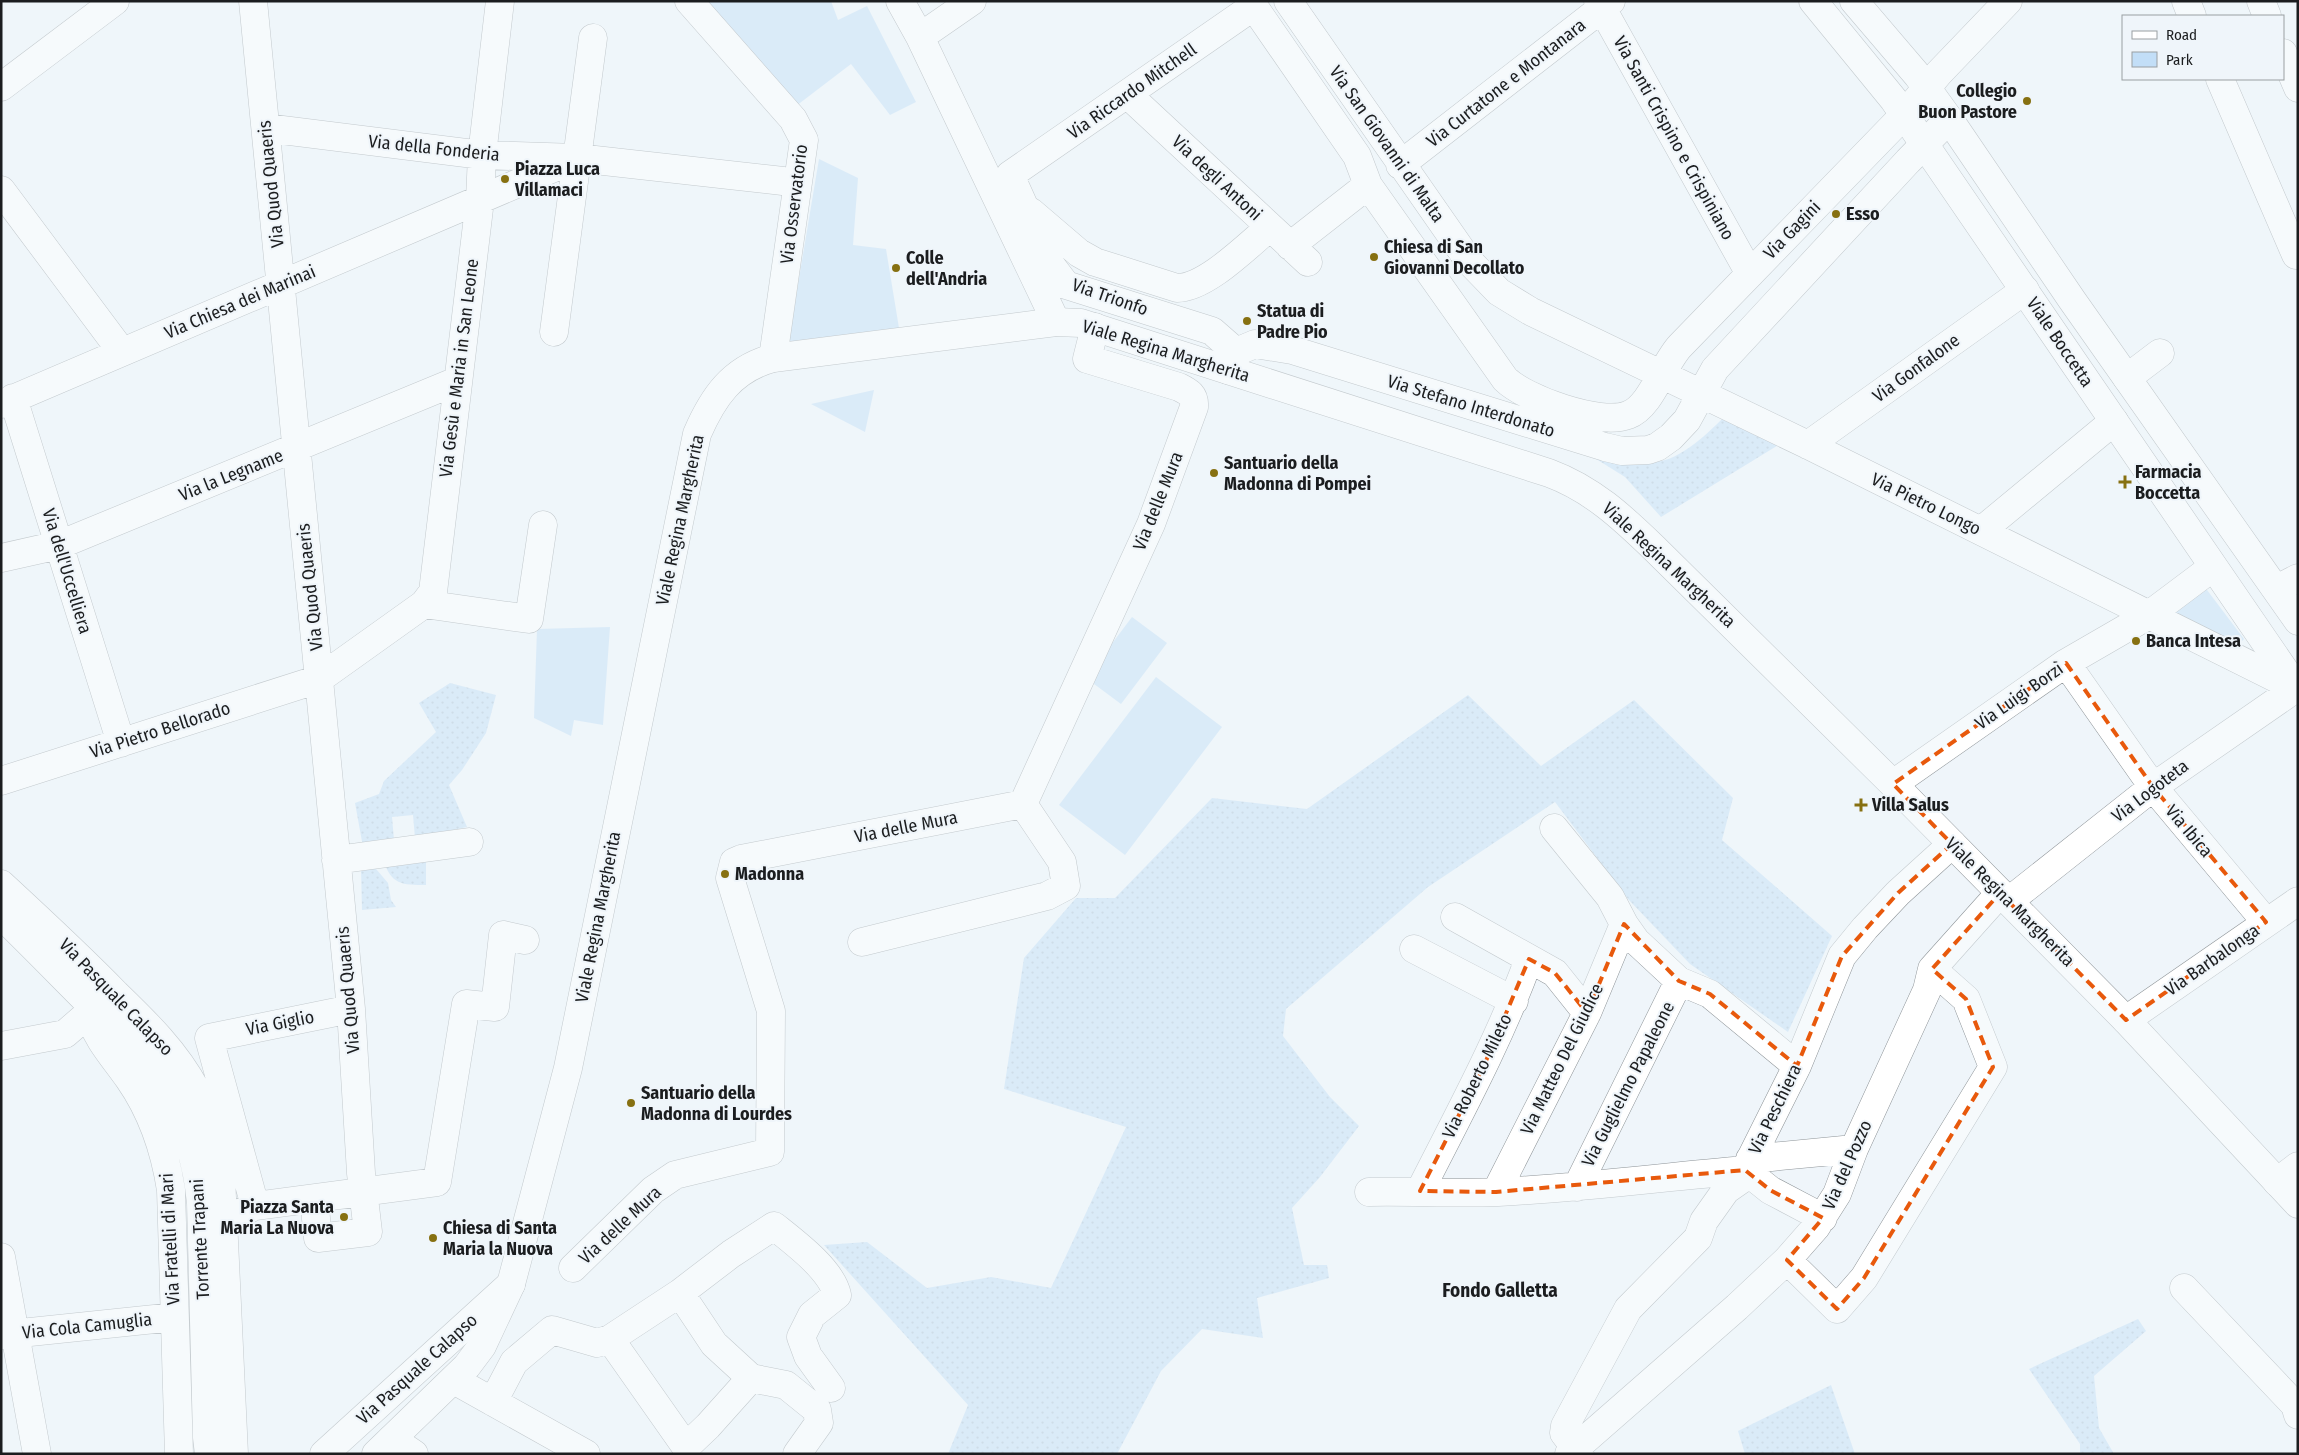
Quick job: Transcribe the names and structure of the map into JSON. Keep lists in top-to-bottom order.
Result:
{
  "streets": {
    "street": [
      "Via Curtatone e Montanara",
      "Via Riccardo Mitchell",
      "Via Santi Crispino e Crispiniano",
      "Via San Giovanni di Malta",
      "Via della Fonderia",
      "Via degli Antoni",
      "Via Quod Quaeris",
      "Via Osservatorio",
      "Via Gagini",
      "Via Trionfo",
      "Via Chiesa dei Marinai",
      "Viale Boccetta",
      "Viale Regina Margherita",
      "Via Gesù e Maria in San Leone",
      "Via Gonfalone",
      "Via Stefano Interdonato",
      "Via la Legname",
      "Via delle Mura",
      "Via Pietro Longo",
      "Via dell'Uccelliera",
      "Via Luigi Borzì",
      "Via Pietro Bellorado",
      "Via Logoteta",
      "Via Ibica",
      "Via Barbalonga",
      "Via Pasquale Calapso",
      "Via Giglio",
      "Via Matteo Del Giudice",
      "Via Roberto Mileto",
      "Via Guglielmo Papaleone",
      "Via Peschiera",
      "Via del Pozzo",
      "Via Fratelli di Mari",
      "Torrente Trapani",
      "Via Cola Camuglia"
    ]
  },
  "crossings": [
    ["Via Curtatone e Montanara", "Via Santi Crispino e Crispiniano"],
    ["Via Curtatone e Montanara", "Via San Giovanni di Malta"],
    ["Via Riccardo Mitchell", "Via degli Antoni"],
    ["Via Riccardo Mitchell", "Via Gagini"],
    ["Via Riccardo Mitchell", "Via Trionfo"],
    ["Via Santi Crispino e Crispiniano", "Via Gagini"],
    ["Via San Giovanni di Malta", "Via Gagini"],
    ["Via San Giovanni di Malta", "Via Stefano Interdonato"],
    ["Via San Giovanni di Malta", "Via Pietro Longo"],
    ["Via della Fonderia", "Via Quod Quaeris"],
    ["Via della Fonderia", "Via Gesù e Maria in San Leone"],
    ["Via degli Antoni", "Via Gagini"],
    ["Via Quod Quaeris", "Via Chiesa dei Marinai"],
    ["Via Quod Quaeris", "Via Gesù e Maria in San Leone"],
    ["Via Quod Quaeris", "Via la Legname"],
    ["Via Quod Quaeris", "Via Pietro Bellorado"],
    ["Via Quod Quaeris", "Via Giglio"],
    ["Via Osservatorio", "Viale Regina Margherita"],
    ["Via Gagini", "Viale Boccetta"],
    ["Via Trionfo", "Viale Regina Margherita"],
    ["Via Trionfo", "Via Stefano Interdonato"],
    ["Via Chiesa dei Marinai", "Via Gesù e Maria in San Leone"],
    ["Via Chiesa dei Marinai", "Via dell'Uccelliera"],
    ["Viale Boccetta", "Via Gonfalone"],
    ["Viale Boccetta", "Via Pietro Longo"],
    ["Viale Boccetta", "Via Luigi Borzì"],
    ["Viale Boccetta", "Via Logoteta"],
    ["Viale Regina Margherita", "Via Stefano Interdonato"],
    ["Viale Regina Margherita", "Via delle Mura"],
    ["Viale Regina Margherita", "Via Luigi Borzì"],
    ["Viale Regina Margherita", "Via Logoteta"],
    ["Viale Regina Margherita", "Via Barbalonga"],
    ["Viale Regina Margherita", "Via Pasquale Calapso"],
    ["Viale Regina Margherita", "Via Peschiera"],
    ["Viale Regina Margherita", "Via del Pozzo"],
    ["Via Gesù e Maria in San Leone", "Via la Legname"],
    ["Via Gesù e Maria in San Leone", "Via Pietro Bellorado"],
    ["Via Gonfalone", "Via Pietro Longo"],
    ["Via Stefano Interdonato", "Via Pietro Longo"],
    ["Via la Legname", "Via dell'Uccelliera"],
    ["Via Pietro Longo", "Via Luigi Borzì"],
    ["Via Pietro Longo", "Via Logoteta"],
    ["Via dell'Uccelliera", "Via Pietro Bellorado"],
    ["Via Luigi Borzì", "Via Ibica"],
    ["Via Logoteta", "Via Ibica"],
    ["Via Logoteta", "Via del Pozzo"],
    ["Via Ibica", "Via Barbalonga"],
    ["Via Matteo Del Giudice", "Via Peschiera"],
    ["Via Roberto Mileto", "Via Peschiera"],
    ["Via Guglielmo Papaleone", "Via Peschiera"],
    ["Via Fratelli di Mari", "Via Cola Camuglia"]
  ],
  "districts": ["Fondo Galletta"],
  "places": {
    "other": [
      "Collegio Buon Pastore",
      "Piazza Luca Villamaci",
      "Esso",
      "Chiesa di San Giovanni Decollato",
      "Colle dell'Andria",
      "Statua di Padre Pio",
      "Santuario della Madonna di Pompei",
      "Banca Intesa",
      "Madonna",
      "Santuario della Madonna di Lourdes",
      "Piazza Santa Maria La Nuova",
      "Chiesa di Santa Maria la Nuova"
    ],
    "health": ["Farmacia Boccetta", "Villa Salus"]
  },
  "legend": ["Road", "Park"]
}
